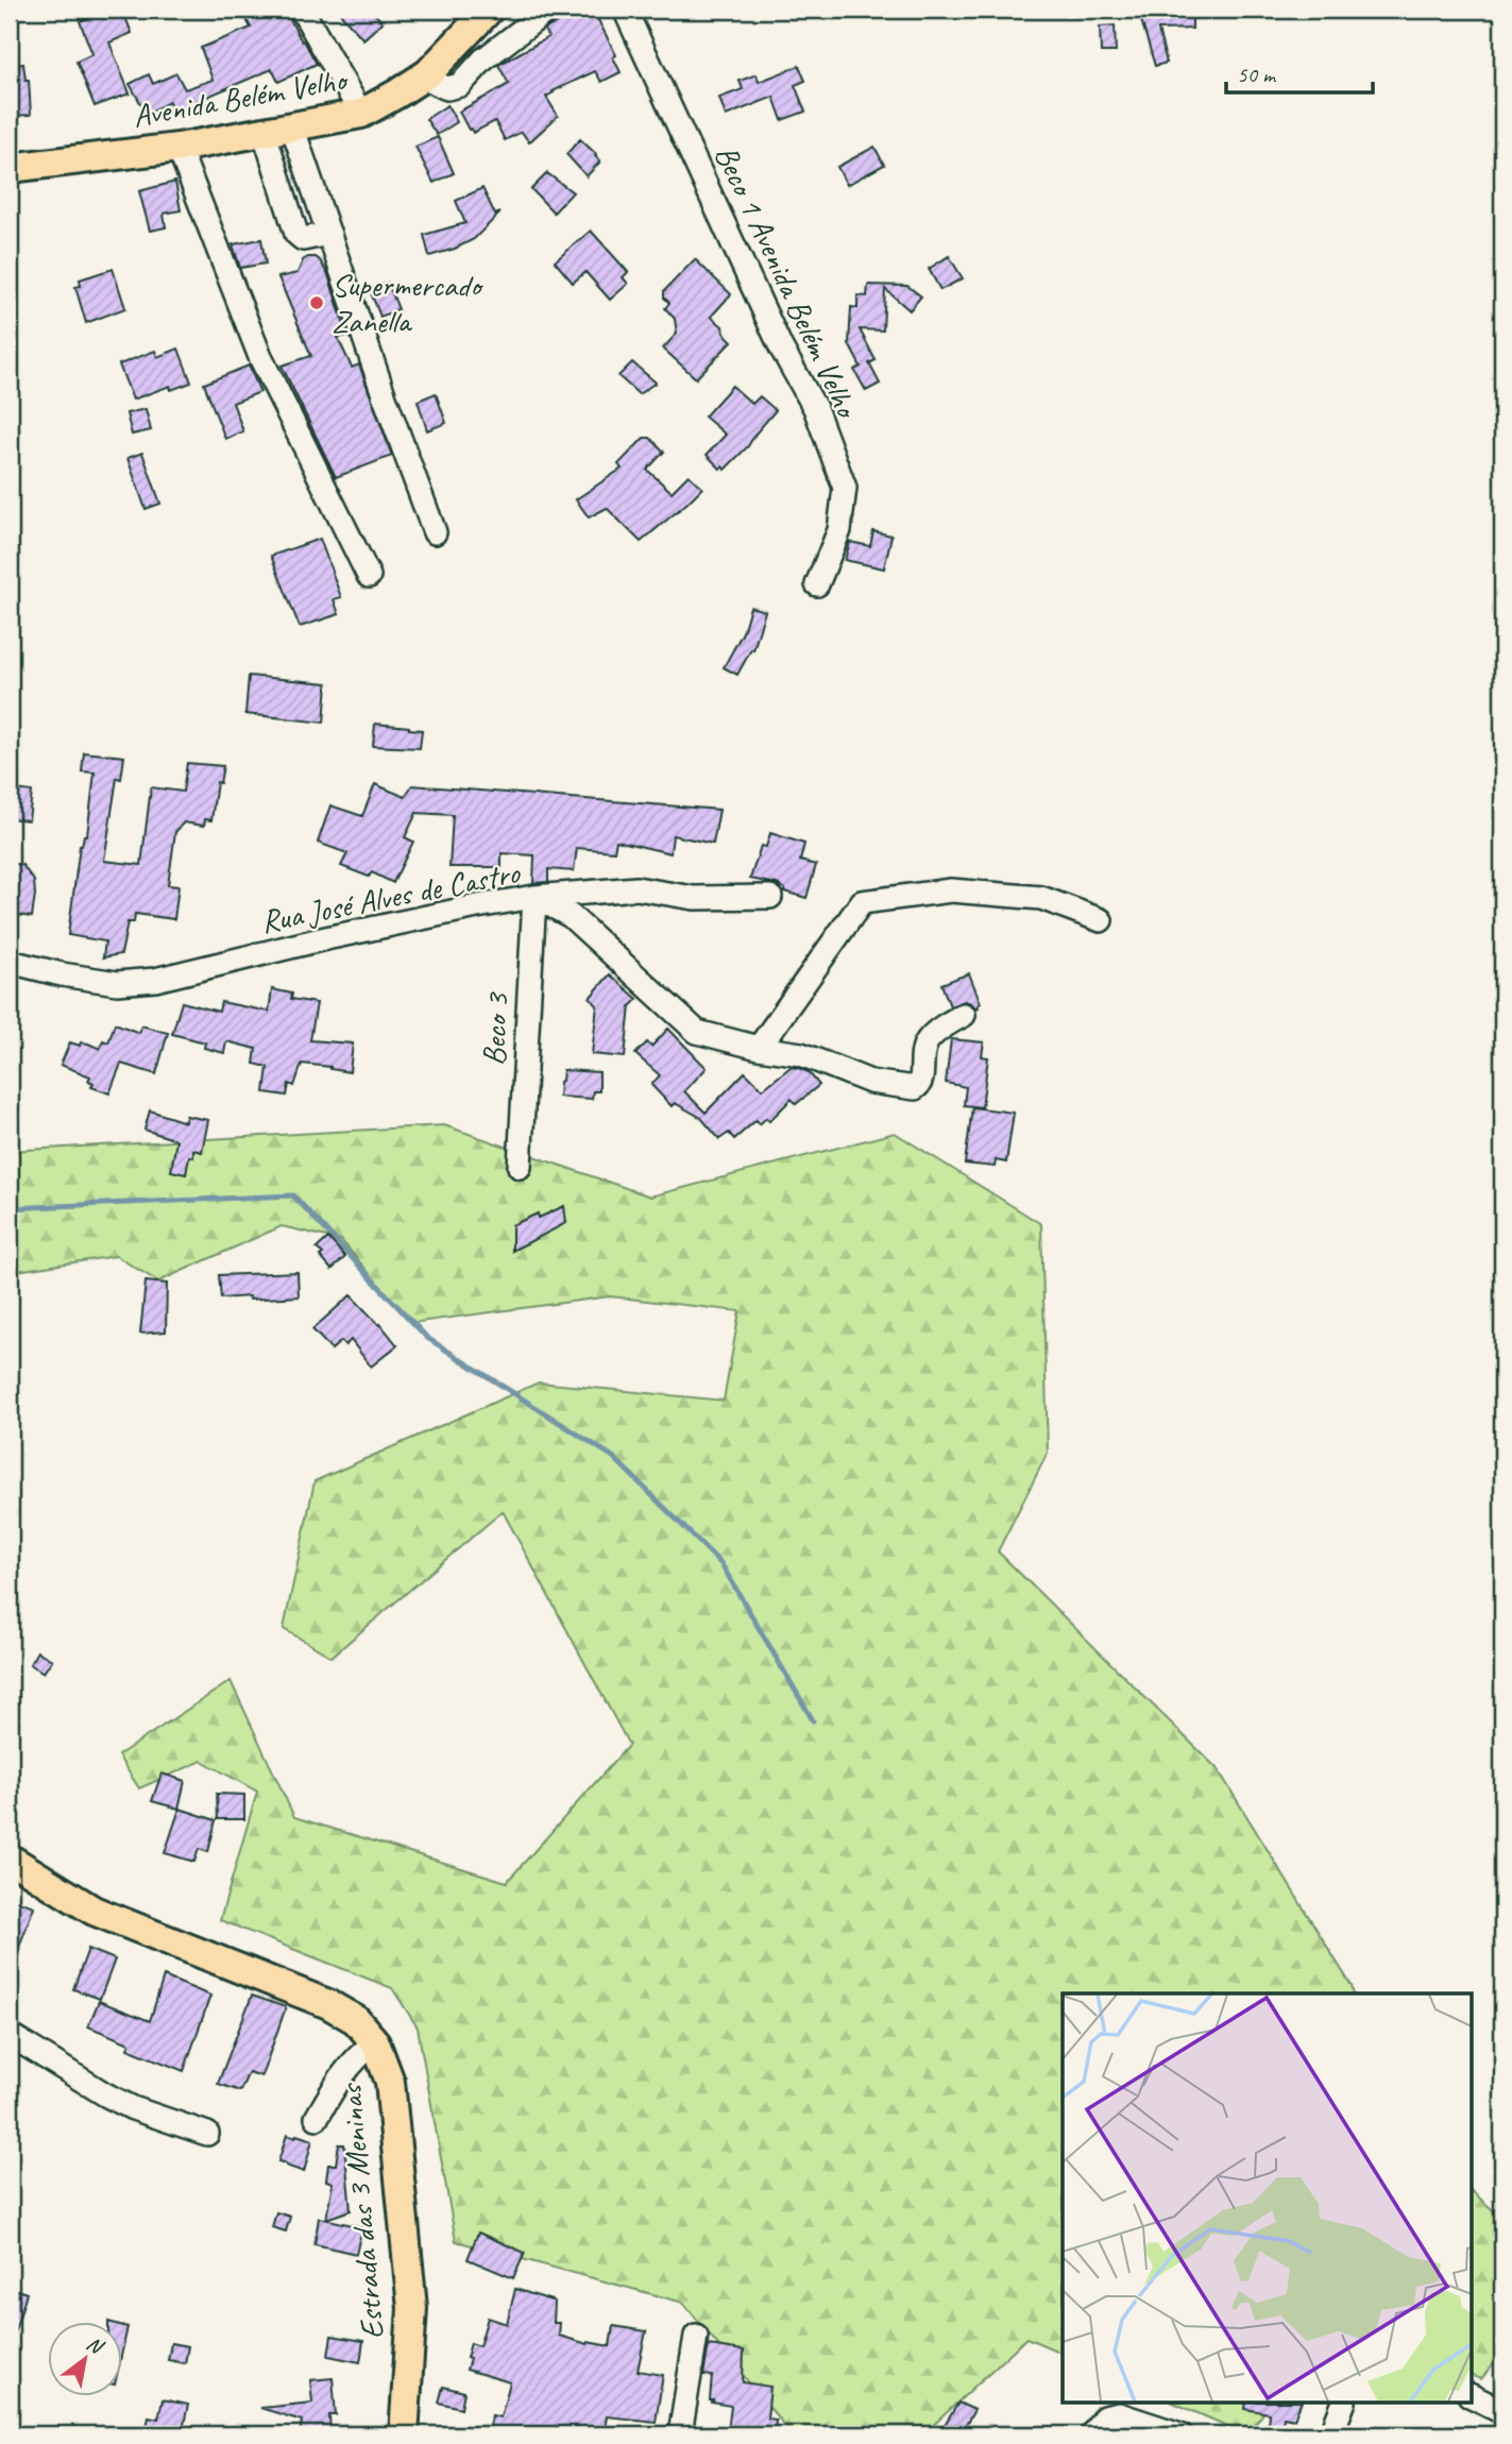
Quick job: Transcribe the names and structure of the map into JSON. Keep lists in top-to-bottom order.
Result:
{
  "streets": {
    "main road": ["Avenida Belém Velho", "Estrada das 3 Meninas"],
    "street": ["Beco 1 Avenida Belém Velho", "Rua José Alves de Castro", "Beco 3"]
  },
  "crossings": [
    ["Rua José Alves de Castro", "Beco 3"]
  ],
  "places": ["Supermercado Zanella"],
  "scale_bar": "50 m",
  "north": "top right"
}
